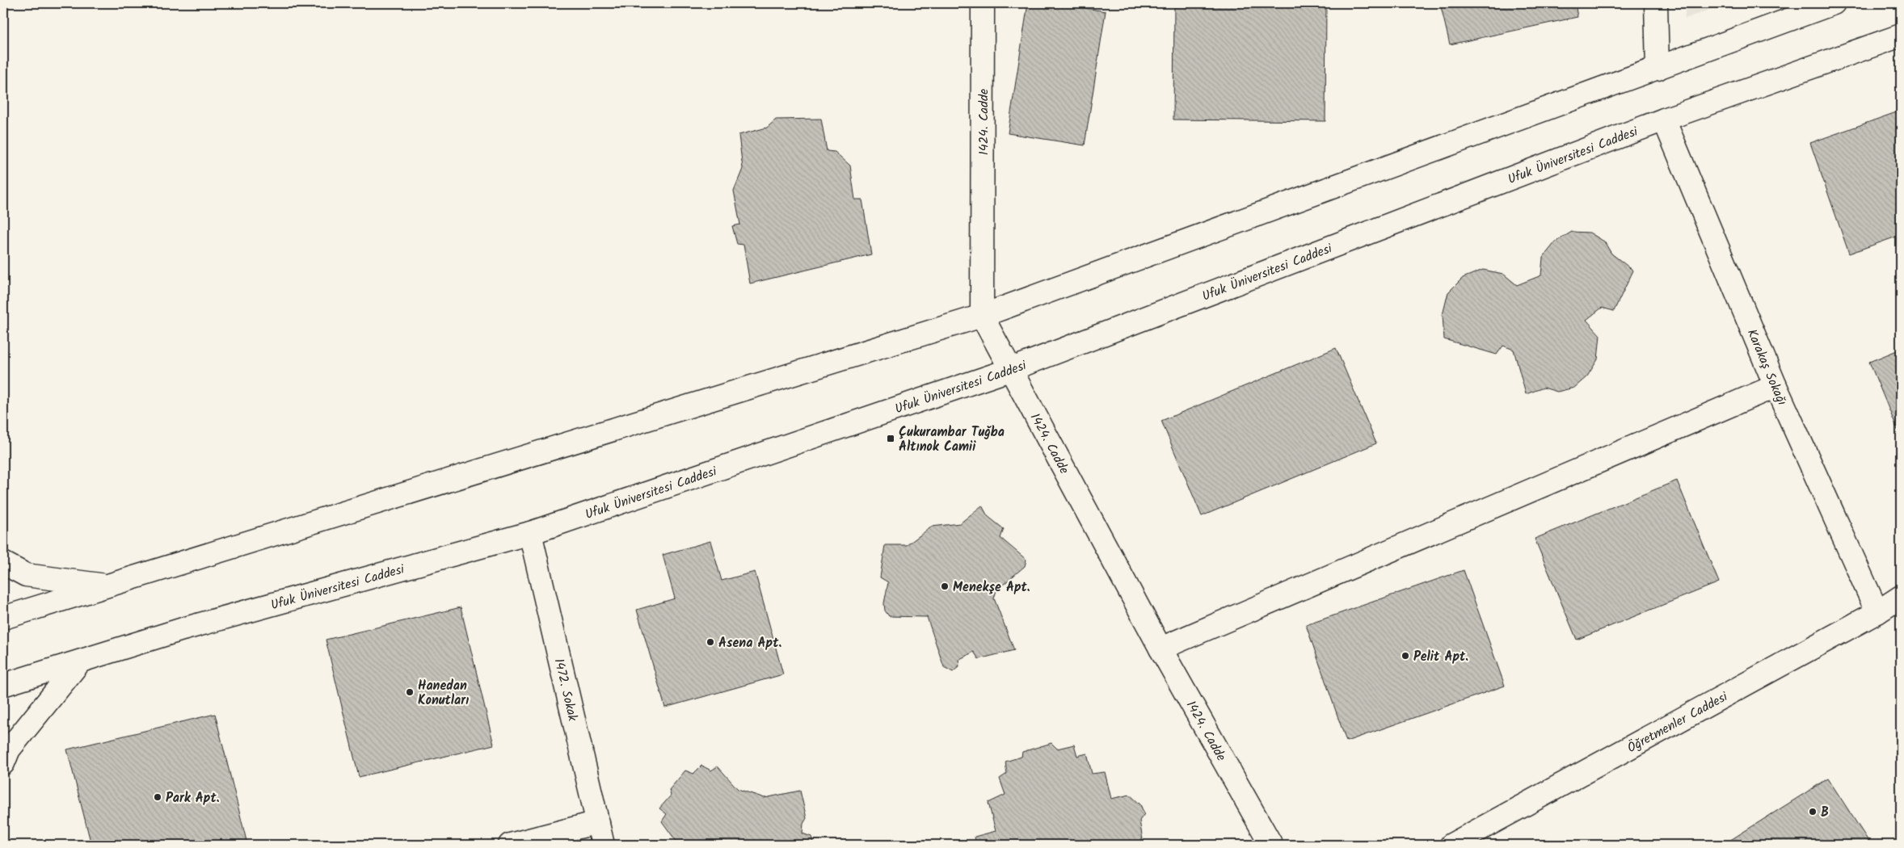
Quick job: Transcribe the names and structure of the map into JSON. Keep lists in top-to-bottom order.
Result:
{
  "streets": {
    "main road": [
      "1424. Cadde",
      "Ufuk Üniversitesi Caddesi",
      "Karakaş Sokağı",
      "1472. Sokak",
      "Öğretmenler Caddesi"
    ]
  },
  "crossings": [
    ["1424. Cadde", "Ufuk Üniversitesi Caddesi"],
    ["Ufuk Üniversitesi Caddesi", "Karakaş Sokağı"],
    ["Ufuk Üniversitesi Caddesi", "1472. Sokak"],
    ["Karakaş Sokağı", "Öğretmenler Caddesi"]
  ],
  "places": {
    "transit": ["Çukurambar Tuğba Altınok Camii"],
    "other": [
      "Menekşe Apt.",
      "Asena Apt.",
      "Pelit Apt.",
      "Hanedan Konutları",
      "Park Apt.",
      "B"
    ]
  }
}
